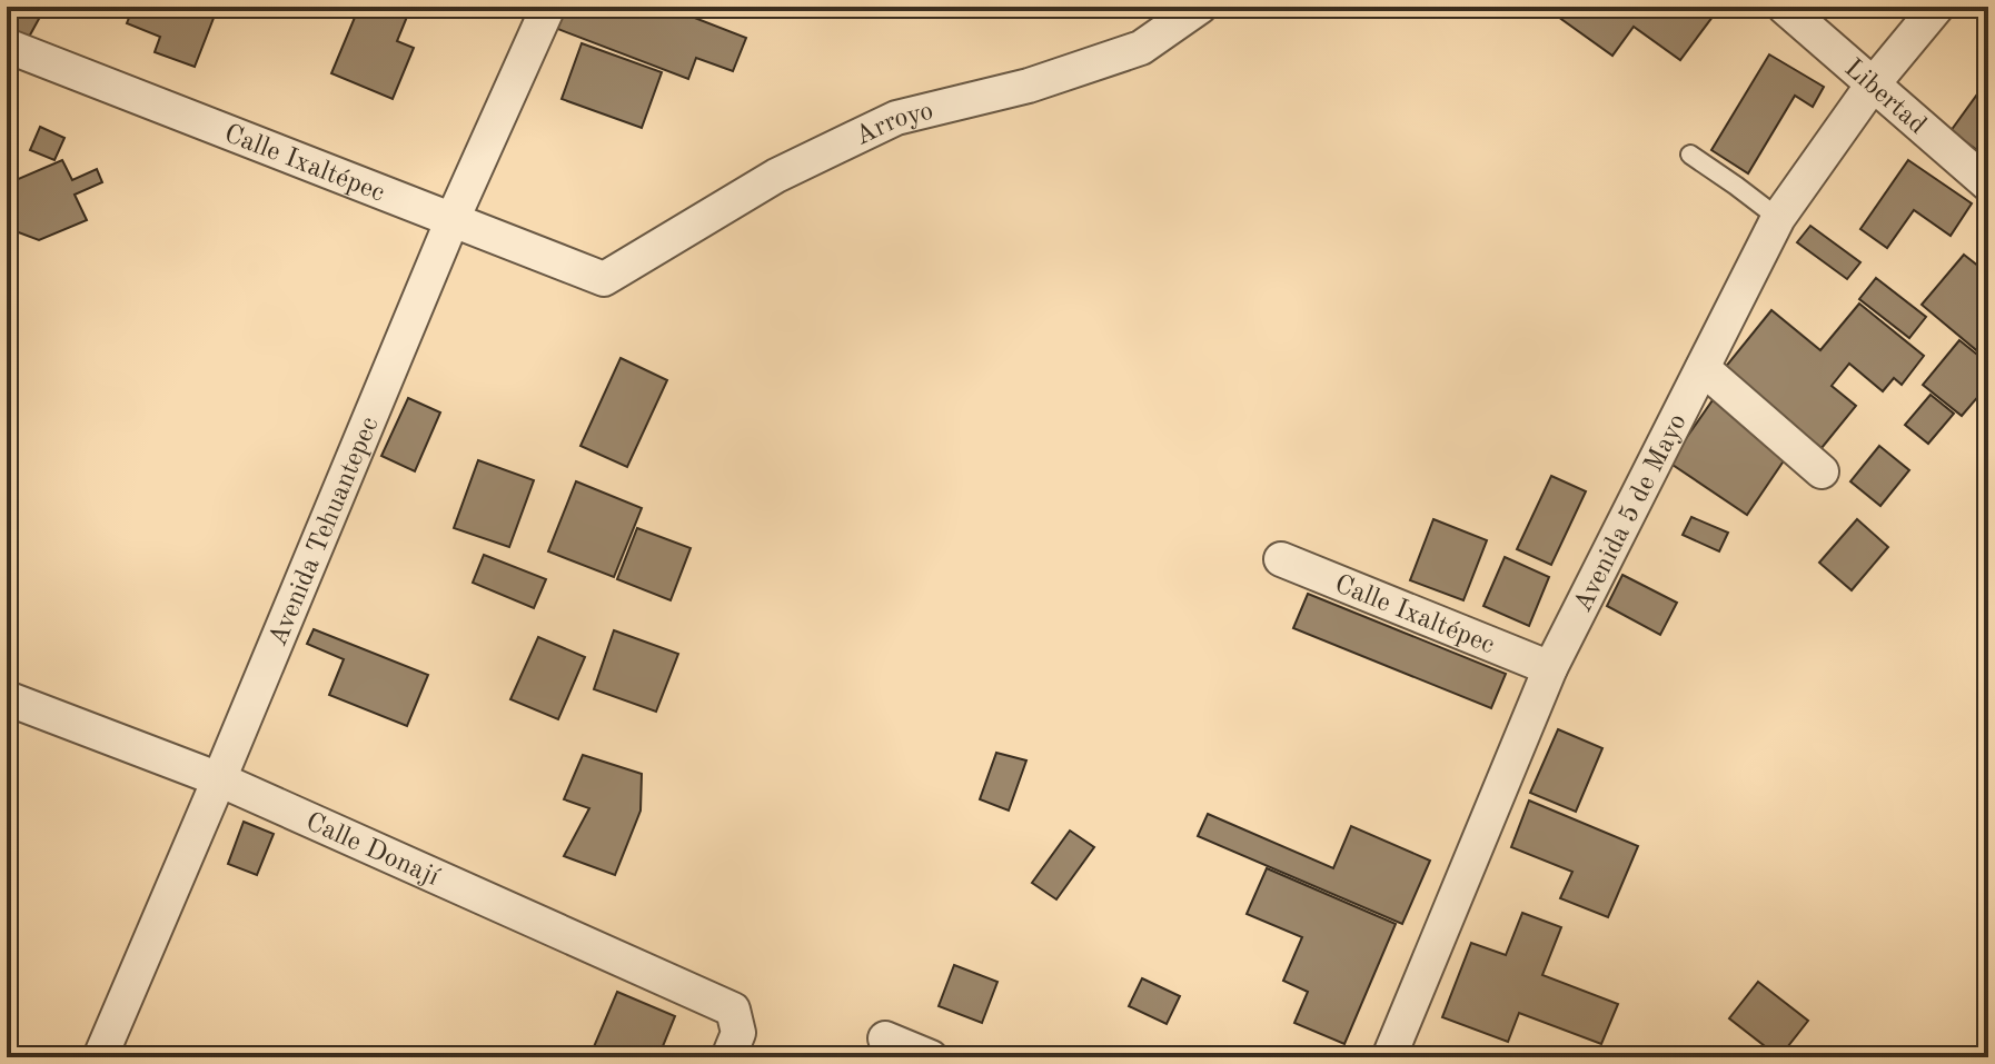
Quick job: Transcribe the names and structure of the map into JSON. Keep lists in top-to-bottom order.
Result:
{
  "streets": {
    "street": [
      "Libertad",
      "Arroyo",
      "Calle Ixaltépec",
      "Avenida 5 de Mayo",
      "Avenida Tehuantepec",
      "Calle Donají"
    ]
  },
  "crossings": [
    ["Libertad", "Avenida 5 de Mayo"],
    ["Arroyo", "Calle Ixaltépec"],
    ["Calle Ixaltépec", "Avenida 5 de Mayo"],
    ["Calle Ixaltépec", "Avenida Tehuantepec"],
    ["Avenida Tehuantepec", "Calle Donají"]
  ]
}
